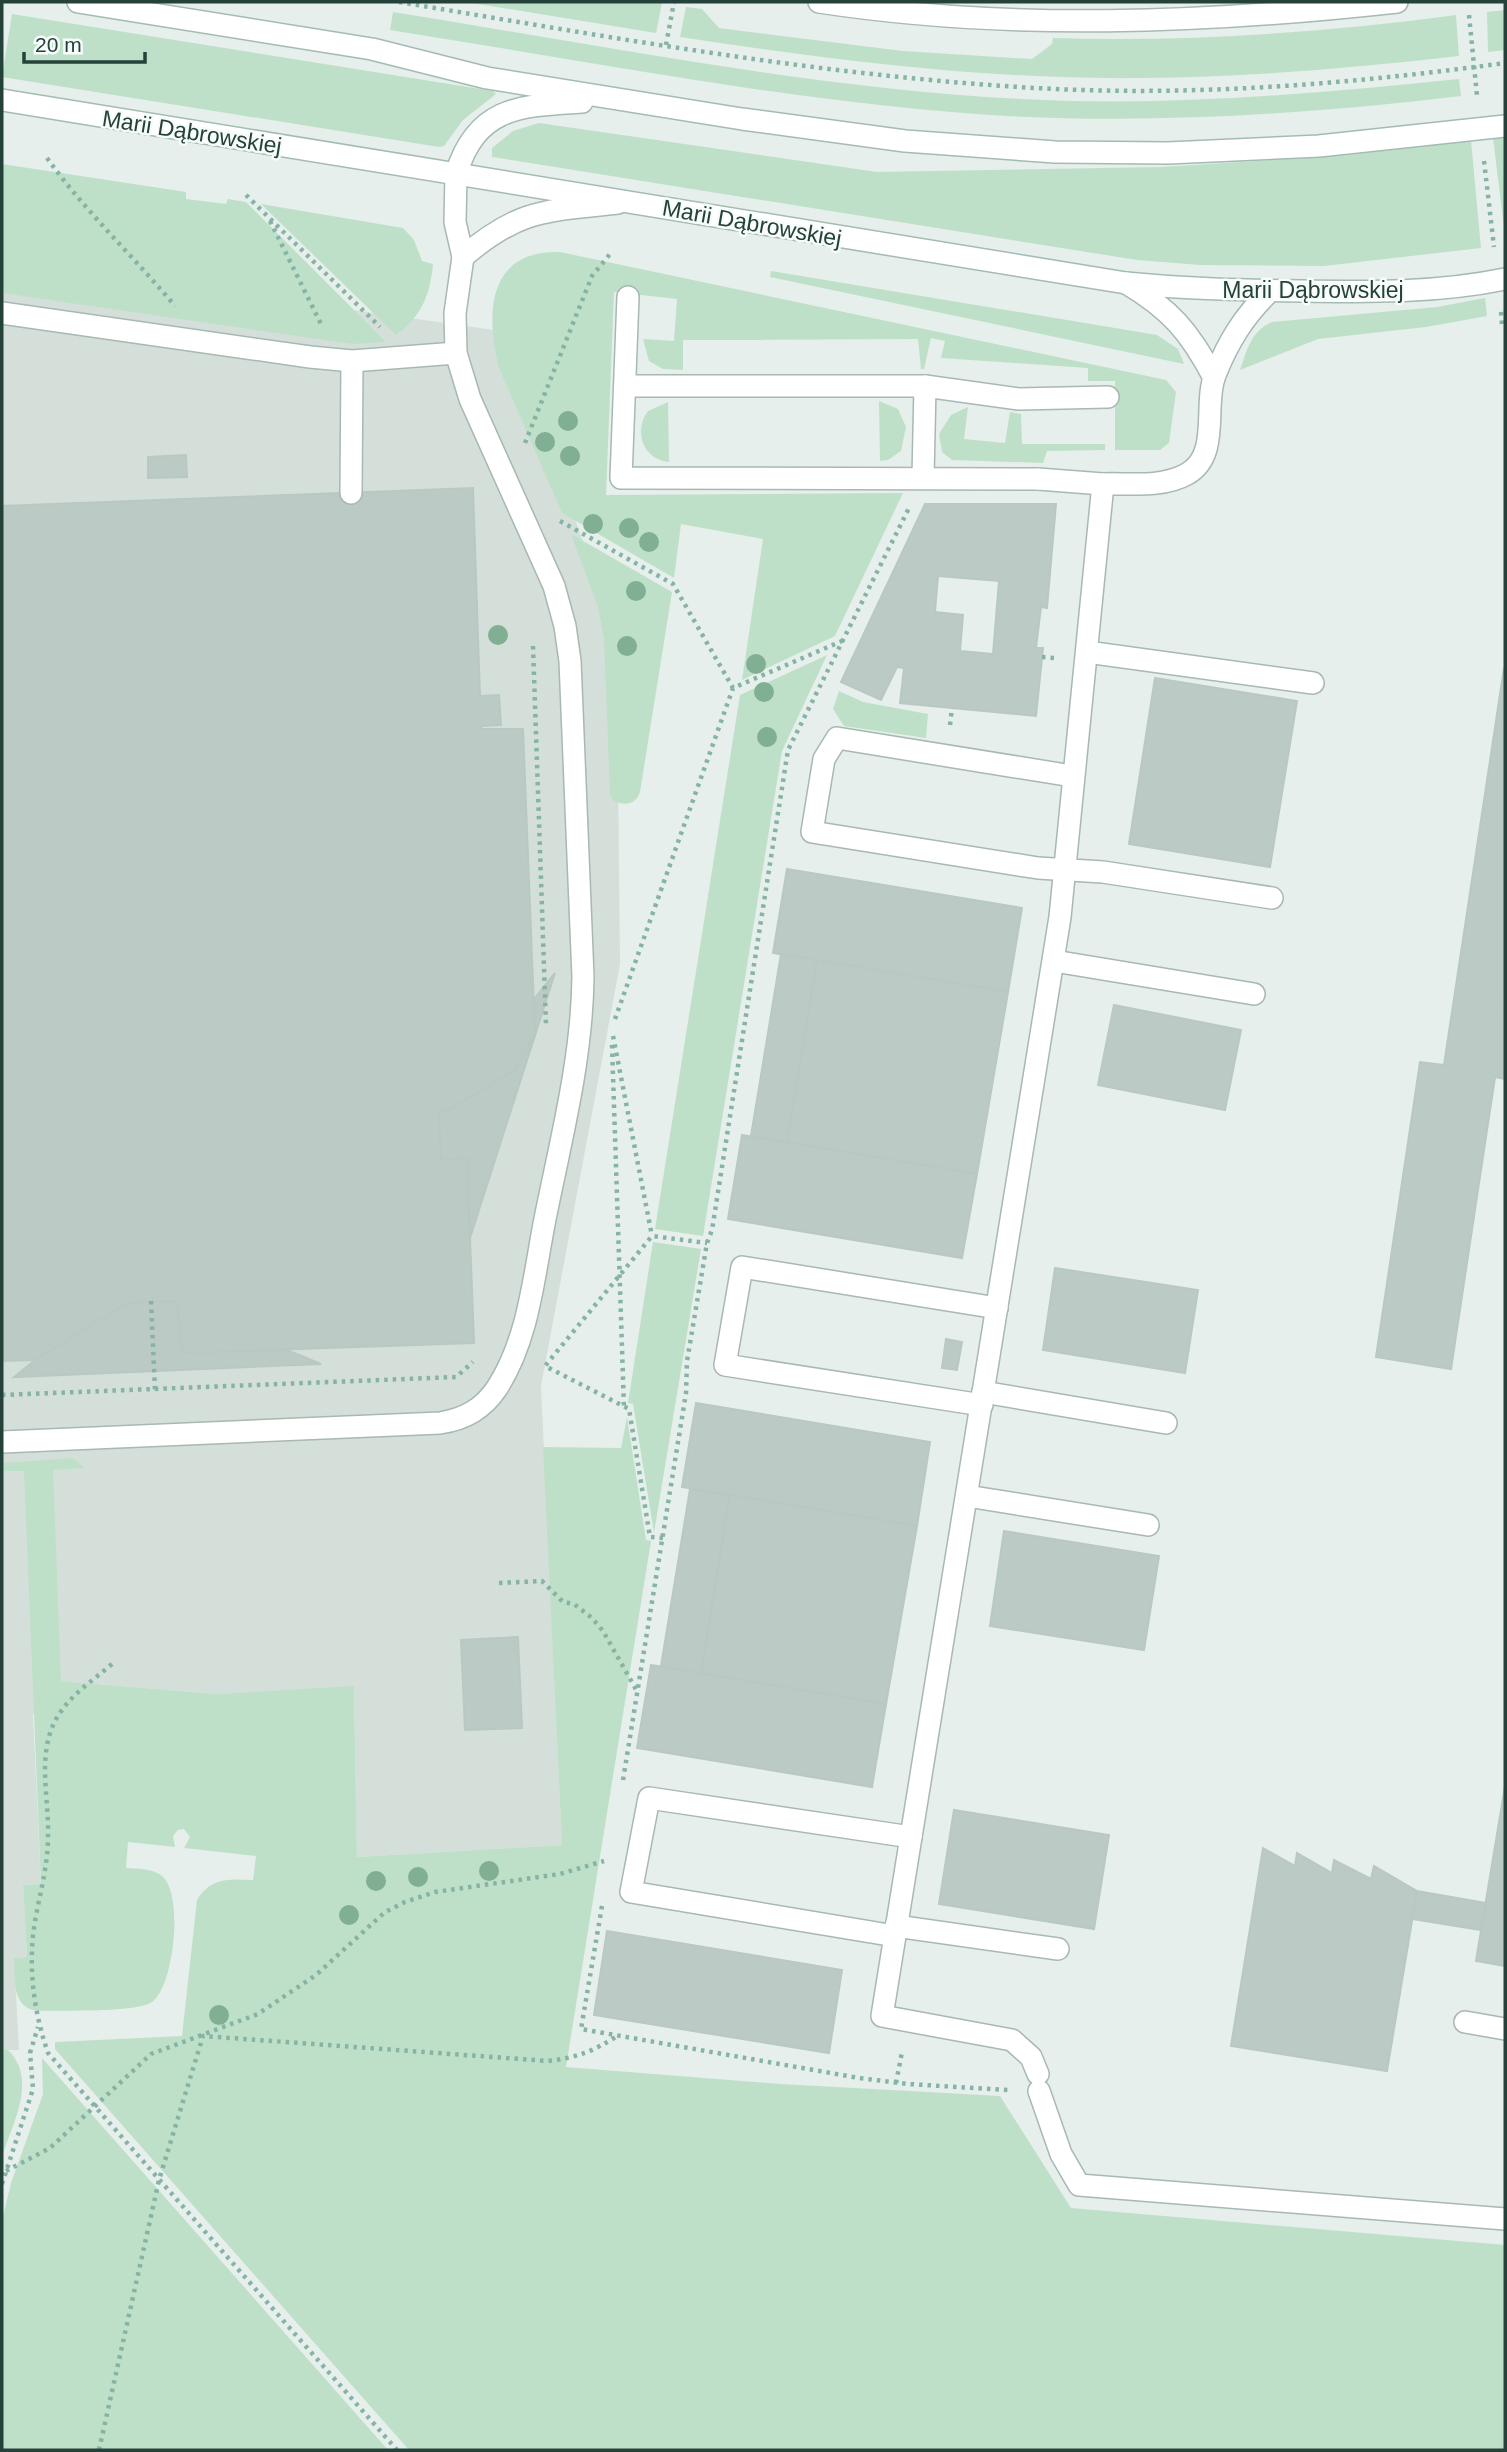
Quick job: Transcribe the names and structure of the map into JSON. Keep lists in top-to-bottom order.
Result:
{
  "streets": {
    "street": ["Marii Dąbrowskiej"]
  },
  "scale_bar": "20 m"
}
